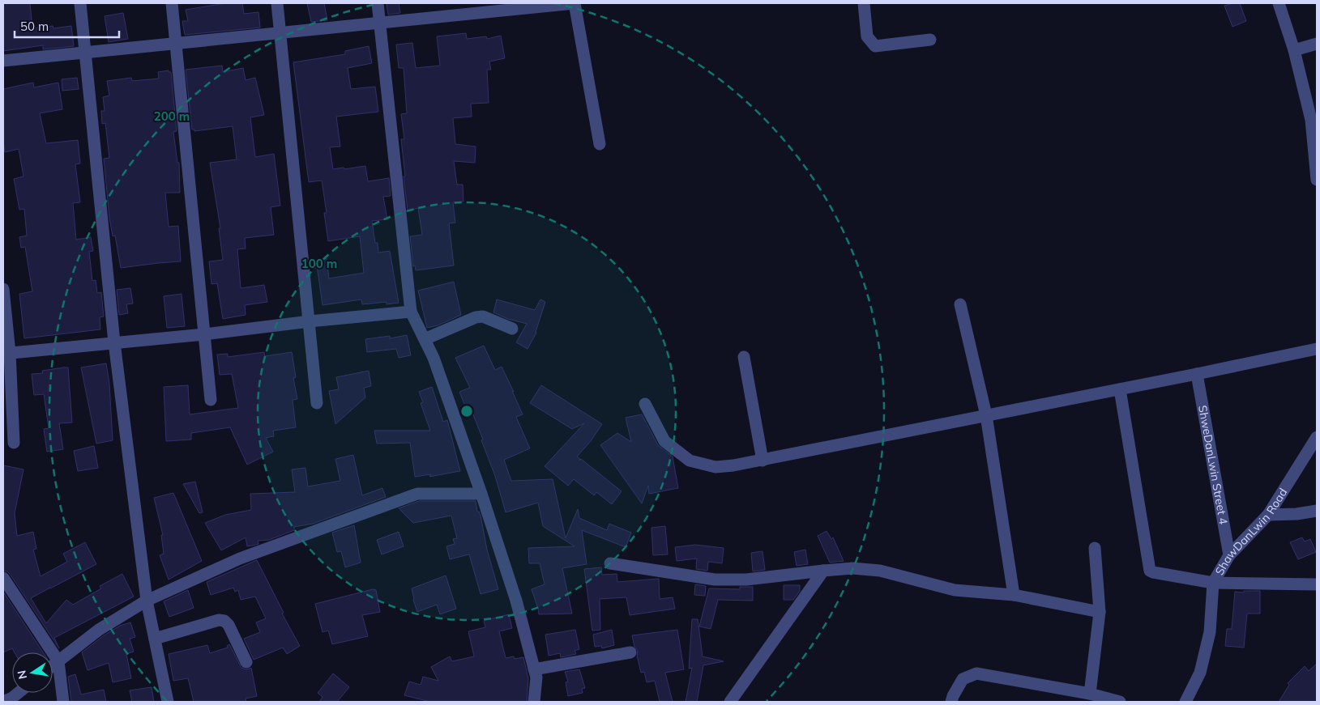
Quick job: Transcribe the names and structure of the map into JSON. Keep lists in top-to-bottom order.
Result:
{
  "streets": {
    "street": ["ShweDanLwin Street 4", "ShawDanLwin Road"]
  },
  "crossings": [
    ["ShweDanLwin Street 4", "ShawDanLwin Road"]
  ],
  "scale_bar": "50 m",
  "north": "left",
  "rings": ["200 m", "100 m"]
}
